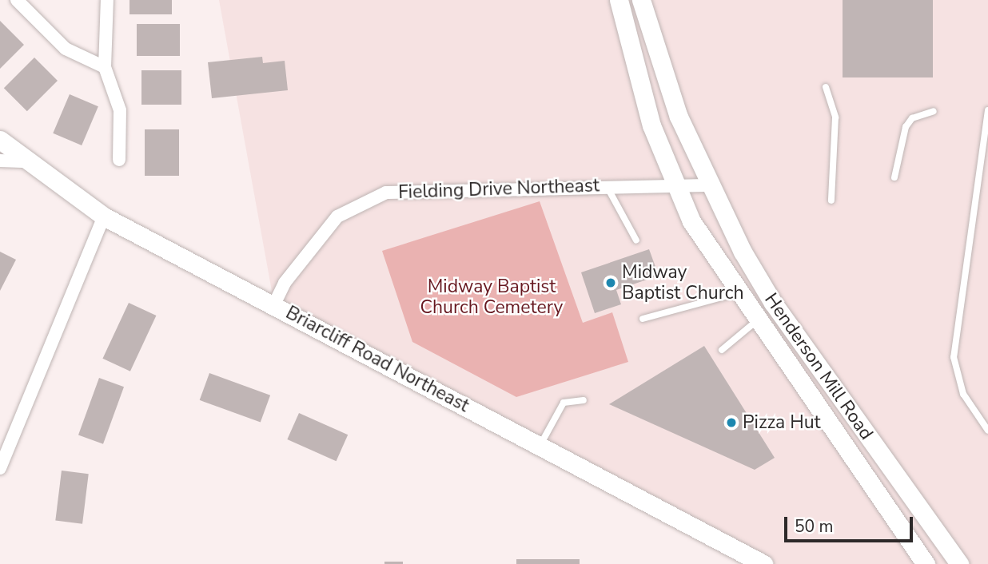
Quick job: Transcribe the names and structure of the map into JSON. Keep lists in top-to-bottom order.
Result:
{
  "streets": {
    "street": ["Fielding Drive Northeast", "Briarcliff Road Northeast", "Henderson Mill Road"]
  },
  "crossings": [
    ["Fielding Drive Northeast", "Briarcliff Road Northeast"],
    ["Fielding Drive Northeast", "Henderson Mill Road"]
  ],
  "parks": ["Midway Baptist Church Cemetery"],
  "places": ["Midway Baptist Church", "Pizza Hut"],
  "scale_bar": "50 m"
}
